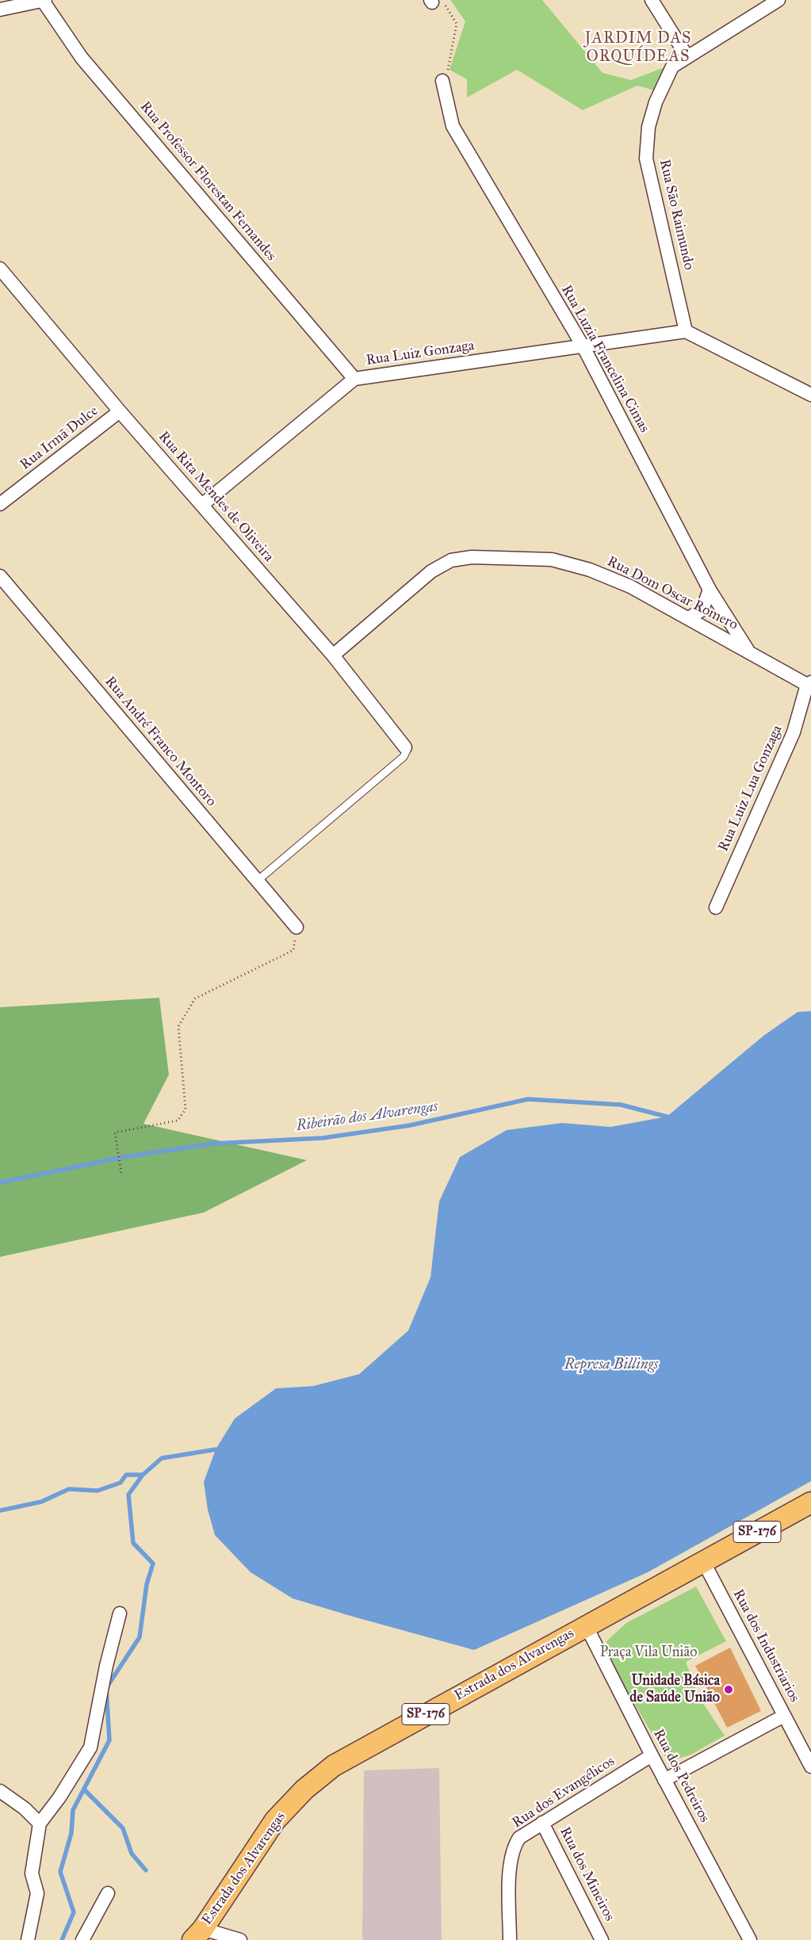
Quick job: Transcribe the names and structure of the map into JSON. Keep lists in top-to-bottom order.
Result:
{
  "streets": {
    "main road": ["SP-176", "Estrada dos Alvarengas"],
    "street": [
      "Rua Professor Florestan Fernandes",
      "Rua São Raimundo",
      "Rua Luiz Gonzaga",
      "Rua Luzia Francelina Cimas",
      "Rua Irmã Dulce",
      "Rua Rita Mendes de Oliveira",
      "Rua Dom Oscar Romero",
      "Rua André Franco Montoro",
      "Rua Luiz Lua Gonzaga",
      "Rua dos Industriarios",
      "Rua dos Pedreiros",
      "Rua dos Evangélicos",
      "Rua dos Mineiros"
    ]
  },
  "crossings": [
    ["Rua Professor Florestan Fernandes", "Rua Luiz Gonzaga"],
    ["Rua São Raimundo", "Rua Luiz Gonzaga"],
    ["Rua Luiz Gonzaga", "Rua Luzia Francelina Cimas"],
    ["Rua Luiz Gonzaga", "Rua Rita Mendes de Oliveira"],
    ["Rua Luzia Francelina Cimas", "Rua Dom Oscar Romero"],
    ["Rua Irmã Dulce", "Rua Rita Mendes de Oliveira"],
    ["Rua Rita Mendes de Oliveira", "Rua Dom Oscar Romero"],
    ["Rua Dom Oscar Romero", "Rua Luiz Lua Gonzaga"],
    ["Rua dos Industriarios", "Estrada dos Alvarengas"],
    ["Estrada dos Alvarengas", "Rua dos Pedreiros"],
    ["Rua dos Pedreiros", "Rua dos Evangélicos"],
    ["Rua dos Evangélicos", "Rua dos Mineiros"]
  ],
  "districts": ["JARDIM DAS ORQUÍDEAS"],
  "water": ["Ribeirão dos Alvarengas", "Represa Billings"],
  "parks": ["Praça Vila União"],
  "places": ["Unidade Básica de Saúde União"]
}
